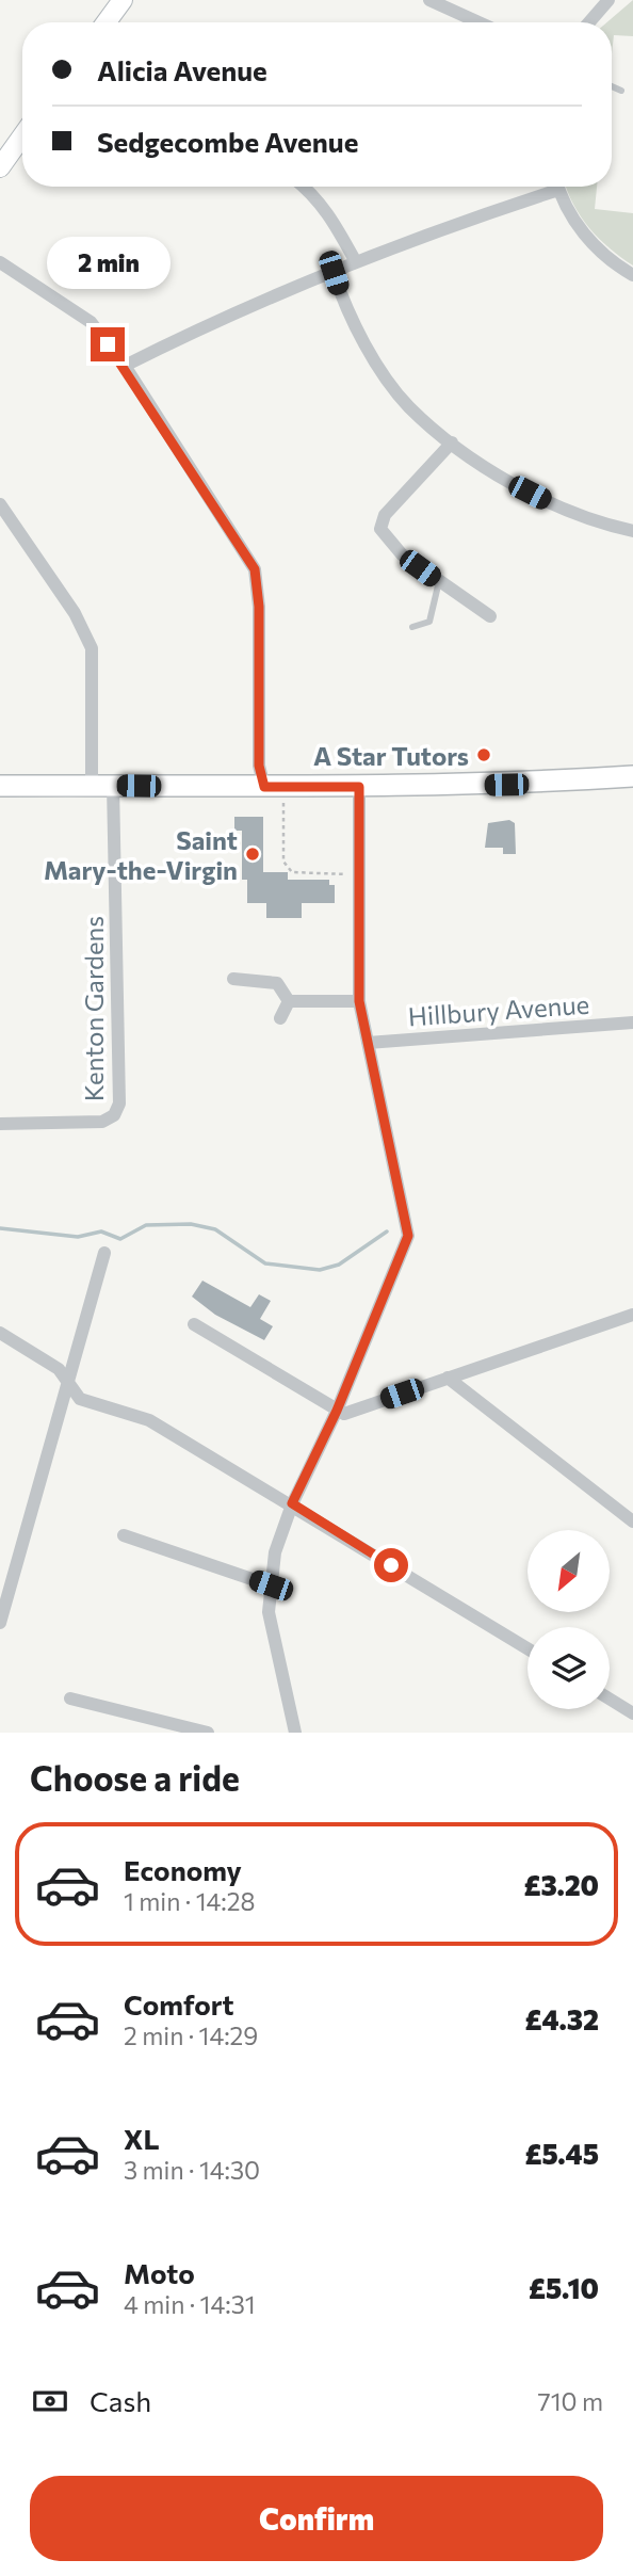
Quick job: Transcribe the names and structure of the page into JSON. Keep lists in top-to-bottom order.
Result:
{
  "streets": {
    "street": ["Kenton Gardens", "Hillbury Avenue"]
  },
  "places": ["A Star Tutors", "Saint Mary-the-Virgin"],
  "north": "bottom left",
  "page": {
    "banner": ["Alicia Avenue", "Sedgecombe Avenue"],
    "bubble": "2 min",
    "heading": "Choose a ride",
    "list": [
      {
        "name": "Economy",
        "note": "1 min · 14:28",
        "value": "£3.20"
      },
      {
        "name": "Comfort",
        "note": "2 min · 14:29",
        "value": "£4.32"
      },
      {
        "name": "XL",
        "note": "3 min · 14:30",
        "value": "£5.45"
      },
      {
        "name": "Moto",
        "note": "4 min · 14:31",
        "value": "£5.10"
      }
    ],
    "pay": ["Cash", "710 m"],
    "buttons": "Confirm"
  }
}
